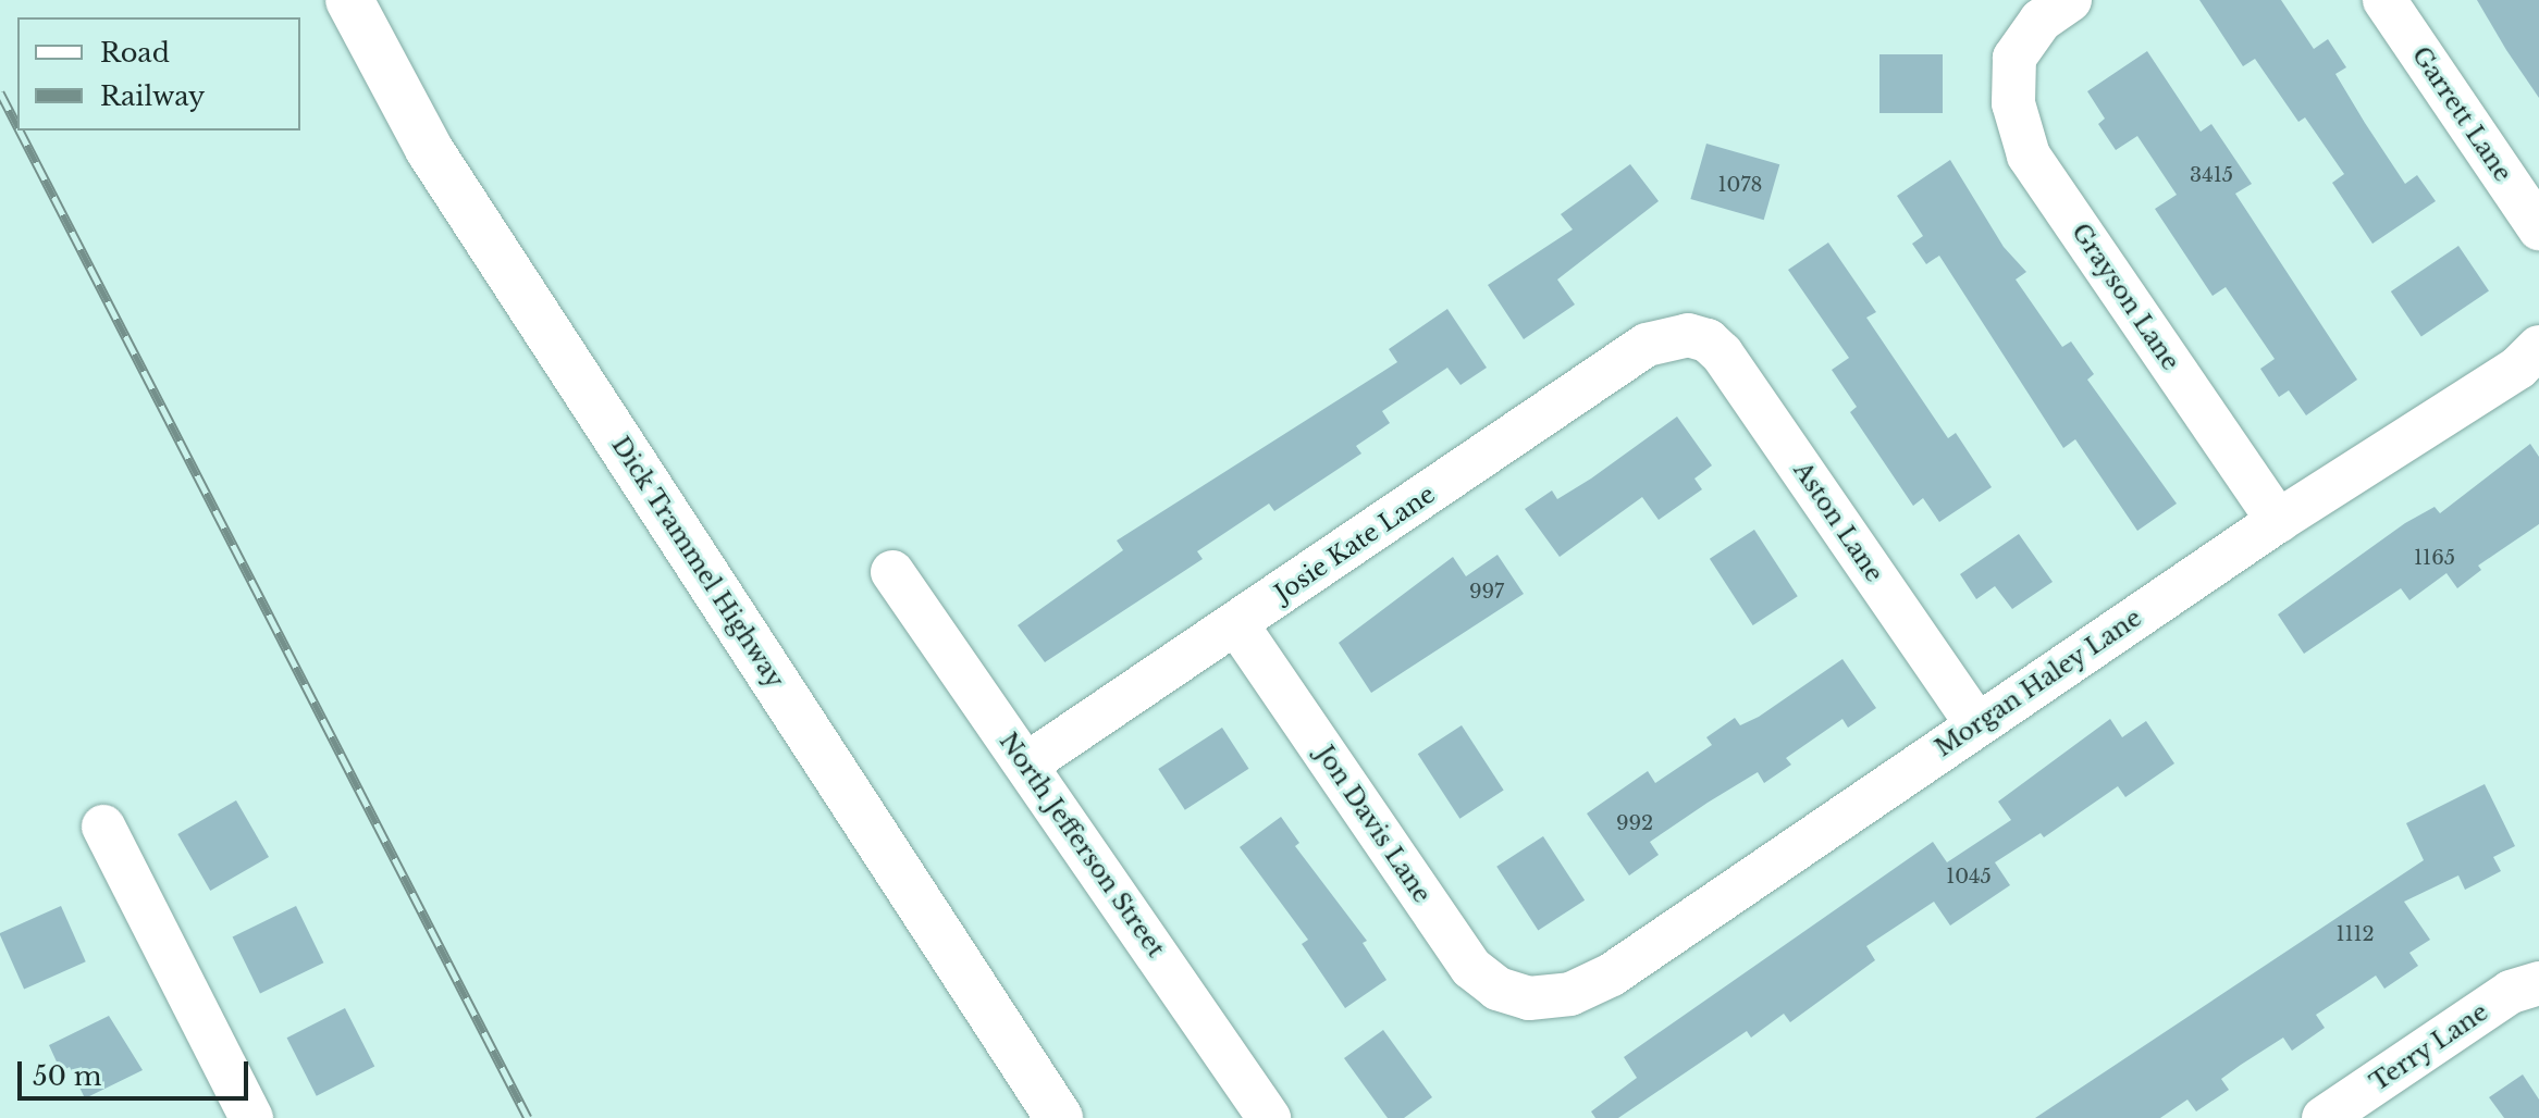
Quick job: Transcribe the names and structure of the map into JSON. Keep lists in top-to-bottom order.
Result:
{
  "streets": {
    "main road": ["Dick Trammel Highway"],
    "street": [
      "Garrett Lane",
      "Grayson Lane",
      "Aston Lane",
      "Josie Kate Lane",
      "Morgan Haley Lane",
      "Jon Davis Lane",
      "North Jefferson Street",
      "Terry Lane"
    ]
  },
  "crossings": [
    ["Grayson Lane", "Morgan Haley Lane"],
    ["Aston Lane", "Josie Kate Lane"],
    ["Aston Lane", "Morgan Haley Lane"],
    ["Josie Kate Lane", "Jon Davis Lane"],
    ["Josie Kate Lane", "North Jefferson Street"],
    ["Morgan Haley Lane", "Jon Davis Lane"]
  ],
  "house_numbers": [
    "3415",
    "1078",
    "1165",
    "997",
    "992",
    "1045",
    "1112"
  ],
  "legend": ["Road", "Railway"],
  "scale_bar": "50 m"
}
